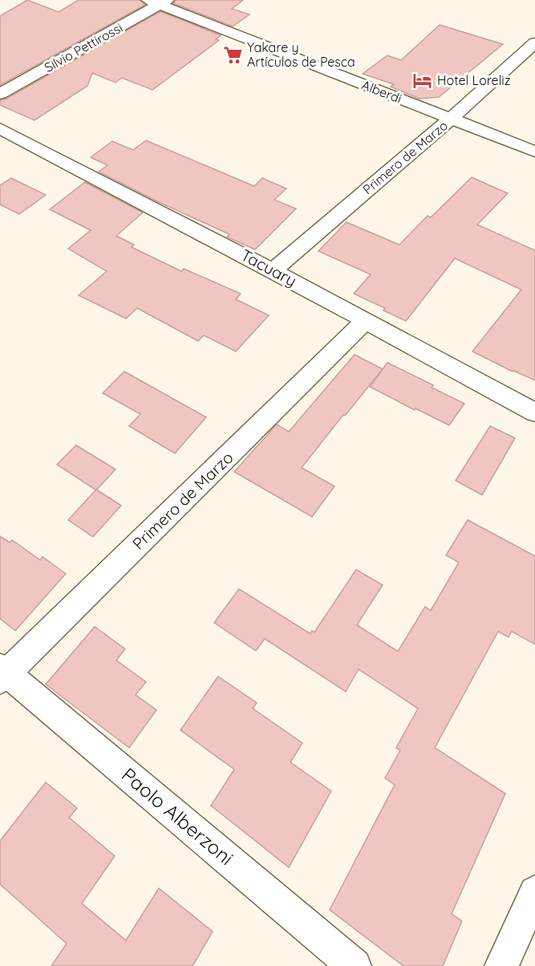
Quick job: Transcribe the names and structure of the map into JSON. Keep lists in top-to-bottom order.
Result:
{
  "streets": {
    "street": [
      "Silvio Pettirossi",
      "Alberdi",
      "Primero de Marzo",
      "Tacuary",
      "Paolo Alberzoni"
    ]
  },
  "crossings": [
    ["Silvio Pettirossi", "Alberdi"],
    ["Alberdi", "Primero de Marzo"],
    ["Primero de Marzo", "Tacuary"],
    ["Primero de Marzo", "Paolo Alberzoni"]
  ],
  "places": {
    "supermarket": ["Yakare y Artículos de Pesca"],
    "hotel": ["Hotel Loreliz"]
  }
}
